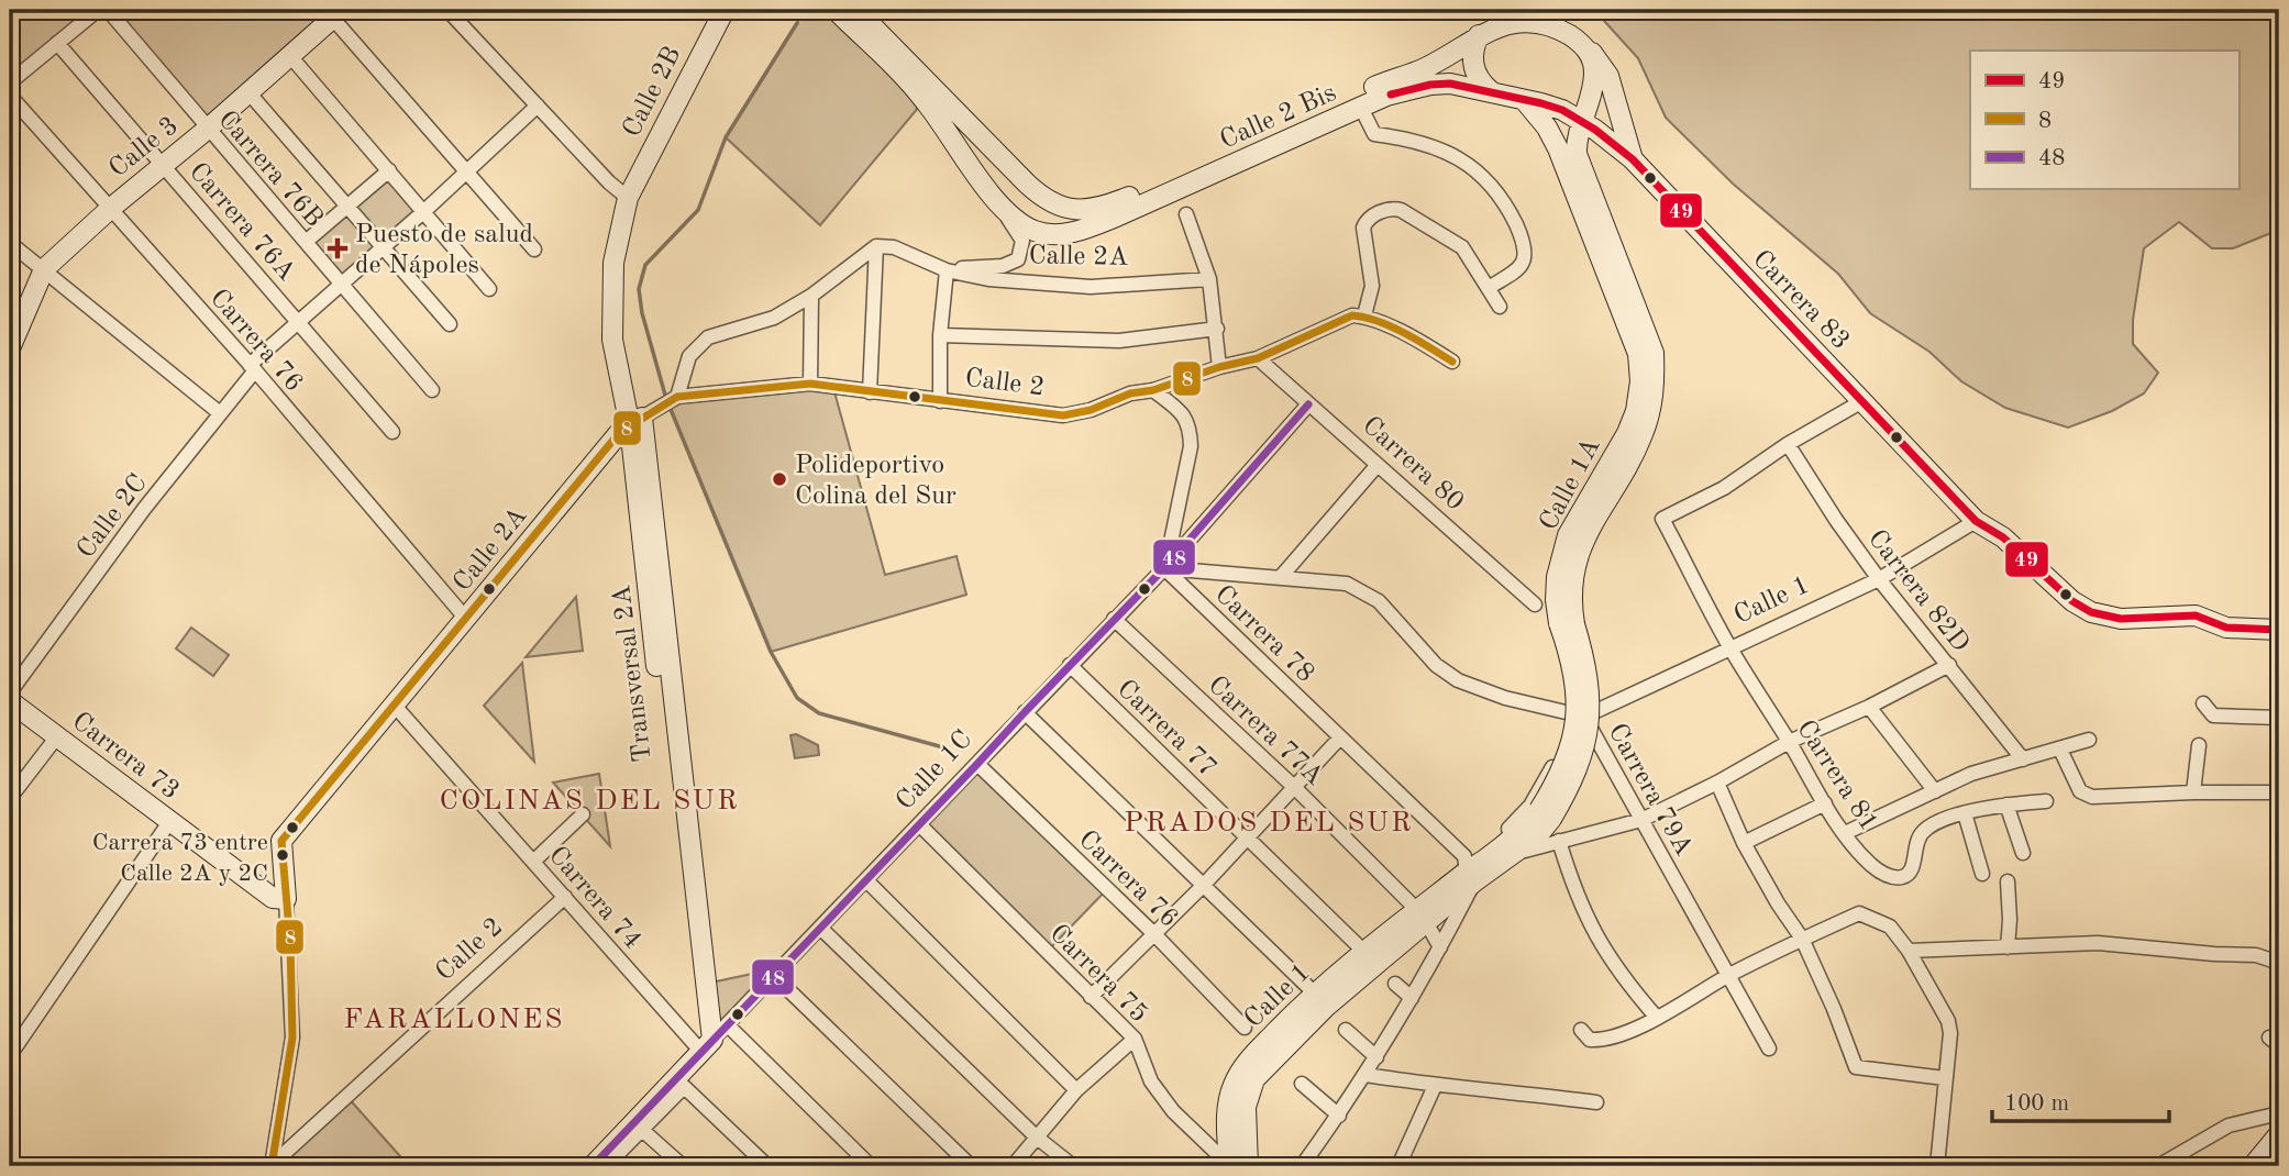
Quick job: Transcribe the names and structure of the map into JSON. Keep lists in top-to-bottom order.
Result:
{
  "streets": {
    "street": [
      "Calle 2B",
      "Calle 2 Bis",
      "Calle 3",
      "Carrera 76B",
      "Carrera 76A",
      "Calle 2A",
      "Carrera 83",
      "Carrera 76",
      "Calle 2",
      "Carrera 80",
      "Calle 1A",
      "Calle 2C",
      "Carrera 82D",
      "Calle 1",
      "Carrera 78",
      "Transversal 2A",
      "Carrera 77",
      "Carrera 77A",
      "Carrera 73",
      "Calle 1C",
      "Carrera 81",
      "Carrera 79A",
      "Carrera 74",
      "Carrera 75"
    ]
  },
  "crossings": [
    ["Calle 2 Bis", "Calle 2A"],
    ["Calle 2 Bis", "Carrera 83"],
    ["Calle 2 Bis", "Calle 1A"],
    ["Calle 3", "Carrera 76B"],
    ["Calle 3", "Carrera 76A"],
    ["Calle 3", "Carrera 76"],
    ["Carrera 76B", "Calle 2C"],
    ["Carrera 76A", "Calle 2C"],
    ["Calle 2A", "Carrera 76"],
    ["Calle 2A", "Calle 2"],
    ["Calle 2A", "Transversal 2A"],
    ["Calle 2A", "Carrera 73"],
    ["Calle 2A", "Carrera 74"],
    ["Carrera 83", "Calle 1A"],
    ["Carrera 83", "Calle 1"],
    ["Carrera 76", "Calle 2C"],
    ["Carrera 76", "Calle 1C"],
    ["Calle 2", "Carrera 80"],
    ["Calle 2", "Transversal 2A"],
    ["Calle 2", "Carrera 74"],
    ["Carrera 80", "Calle 1C"],
    ["Calle 1A", "Calle 1"],
    ["Calle 1A", "Carrera 78"],
    ["Carrera 82D", "Calle 1"],
    ["Carrera 82D", "Carrera 81"],
    ["Calle 1", "Carrera 78"],
    ["Calle 1", "Carrera 77"],
    ["Calle 1", "Carrera 77A"],
    ["Calle 1", "Carrera 81"],
    ["Calle 1", "Carrera 79A"],
    ["Calle 1", "Carrera 75"],
    ["Carrera 78", "Calle 1C"],
    ["Carrera 78", "Carrera 79A"],
    ["Transversal 2A", "Calle 1C"],
    ["Transversal 2A", "Carrera 74"],
    ["Carrera 77", "Calle 1C"],
    ["Carrera 77A", "Calle 1C"],
    ["Calle 1C", "Carrera 79A"],
    ["Calle 1C", "Carrera 74"],
    ["Calle 1C", "Carrera 75"]
  ],
  "districts": ["COLINAS DEL SUR", "PRADOS DEL SUR", "FARALLONES"],
  "places": {
    "health": ["Puesto de salud de Nápoles"],
    "other": ["Polideportivo Colina del Sur", "Carrera 73 entre Calle 2A y 2C"]
  },
  "lines": ["transit line 49", "transit line 8", "transit line 48"],
  "legend": ["49", "8", "48"],
  "scale_bar": "100 m"
}
